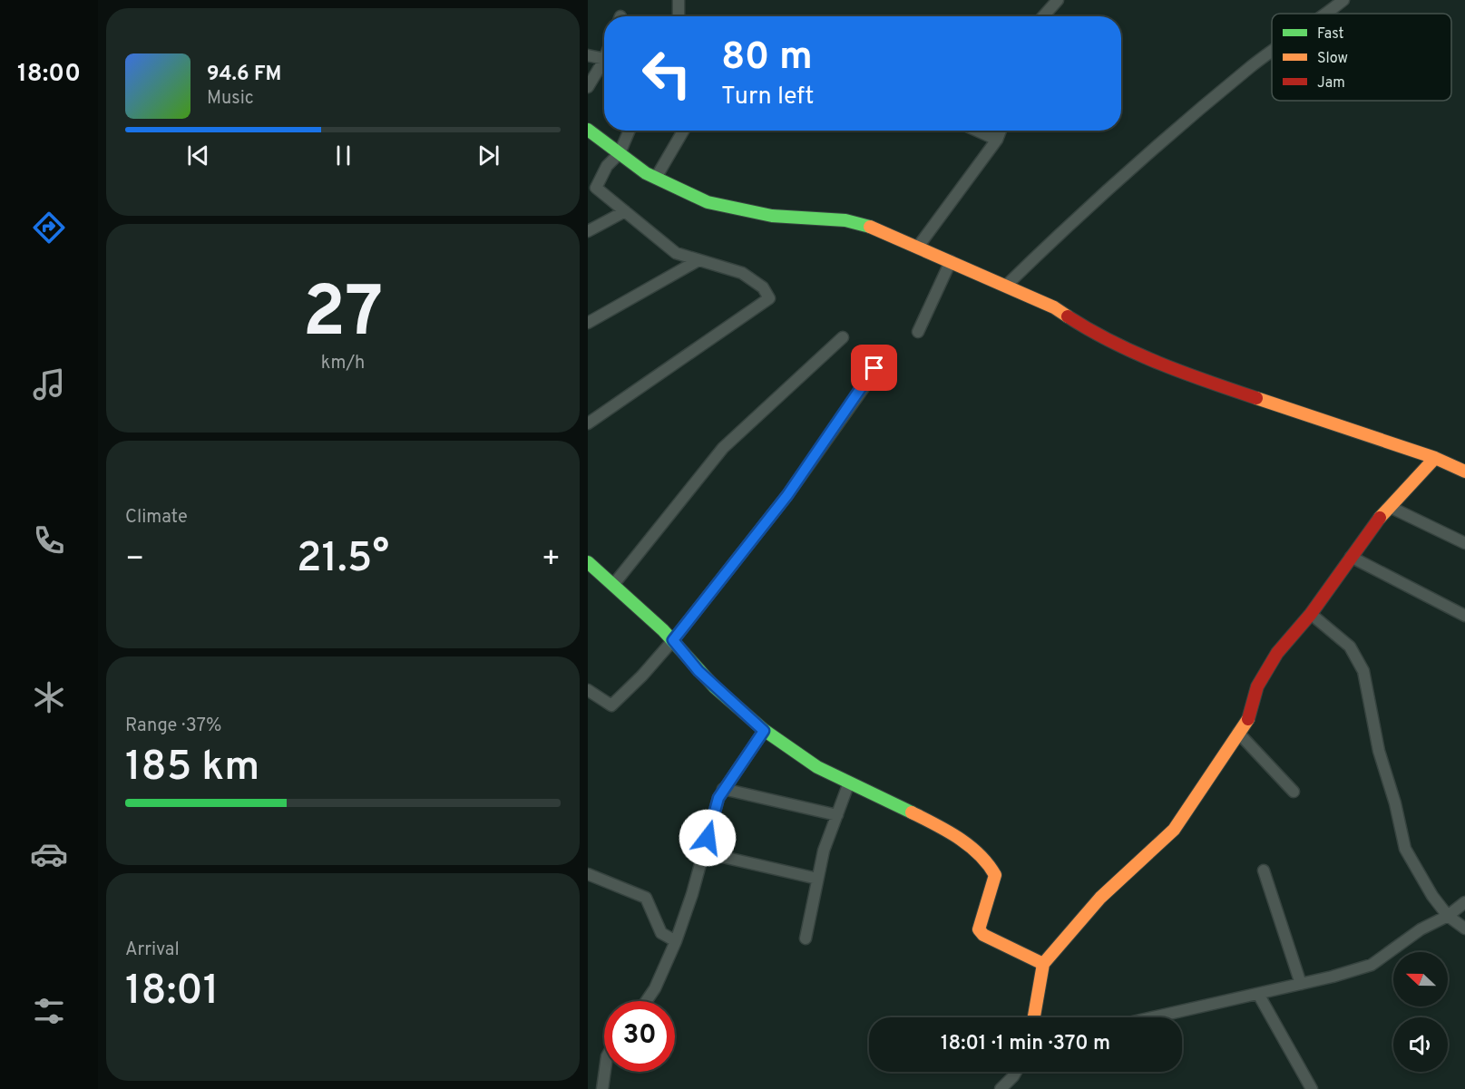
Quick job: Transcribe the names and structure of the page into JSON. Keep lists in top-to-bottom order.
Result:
{
  "legend": ["Fast", "Slow", "Jam"],
  "north": "left",
  "page": {
    "tabs": "18:00",
    "turn": ["80 m", "Turn left"],
    "song": ["94.6 FM", "Music"],
    "tile": [
      ["27", "km/h"],
      "Climate",
      ["Range · 37%", "185 km"],
      ["Arrival", "18:01"]
    ],
    "heat": ["−", "21.5°", "+"],
    "limit": "30",
    "trip": "18:01 · 1 min · 370 m"
  }
}
